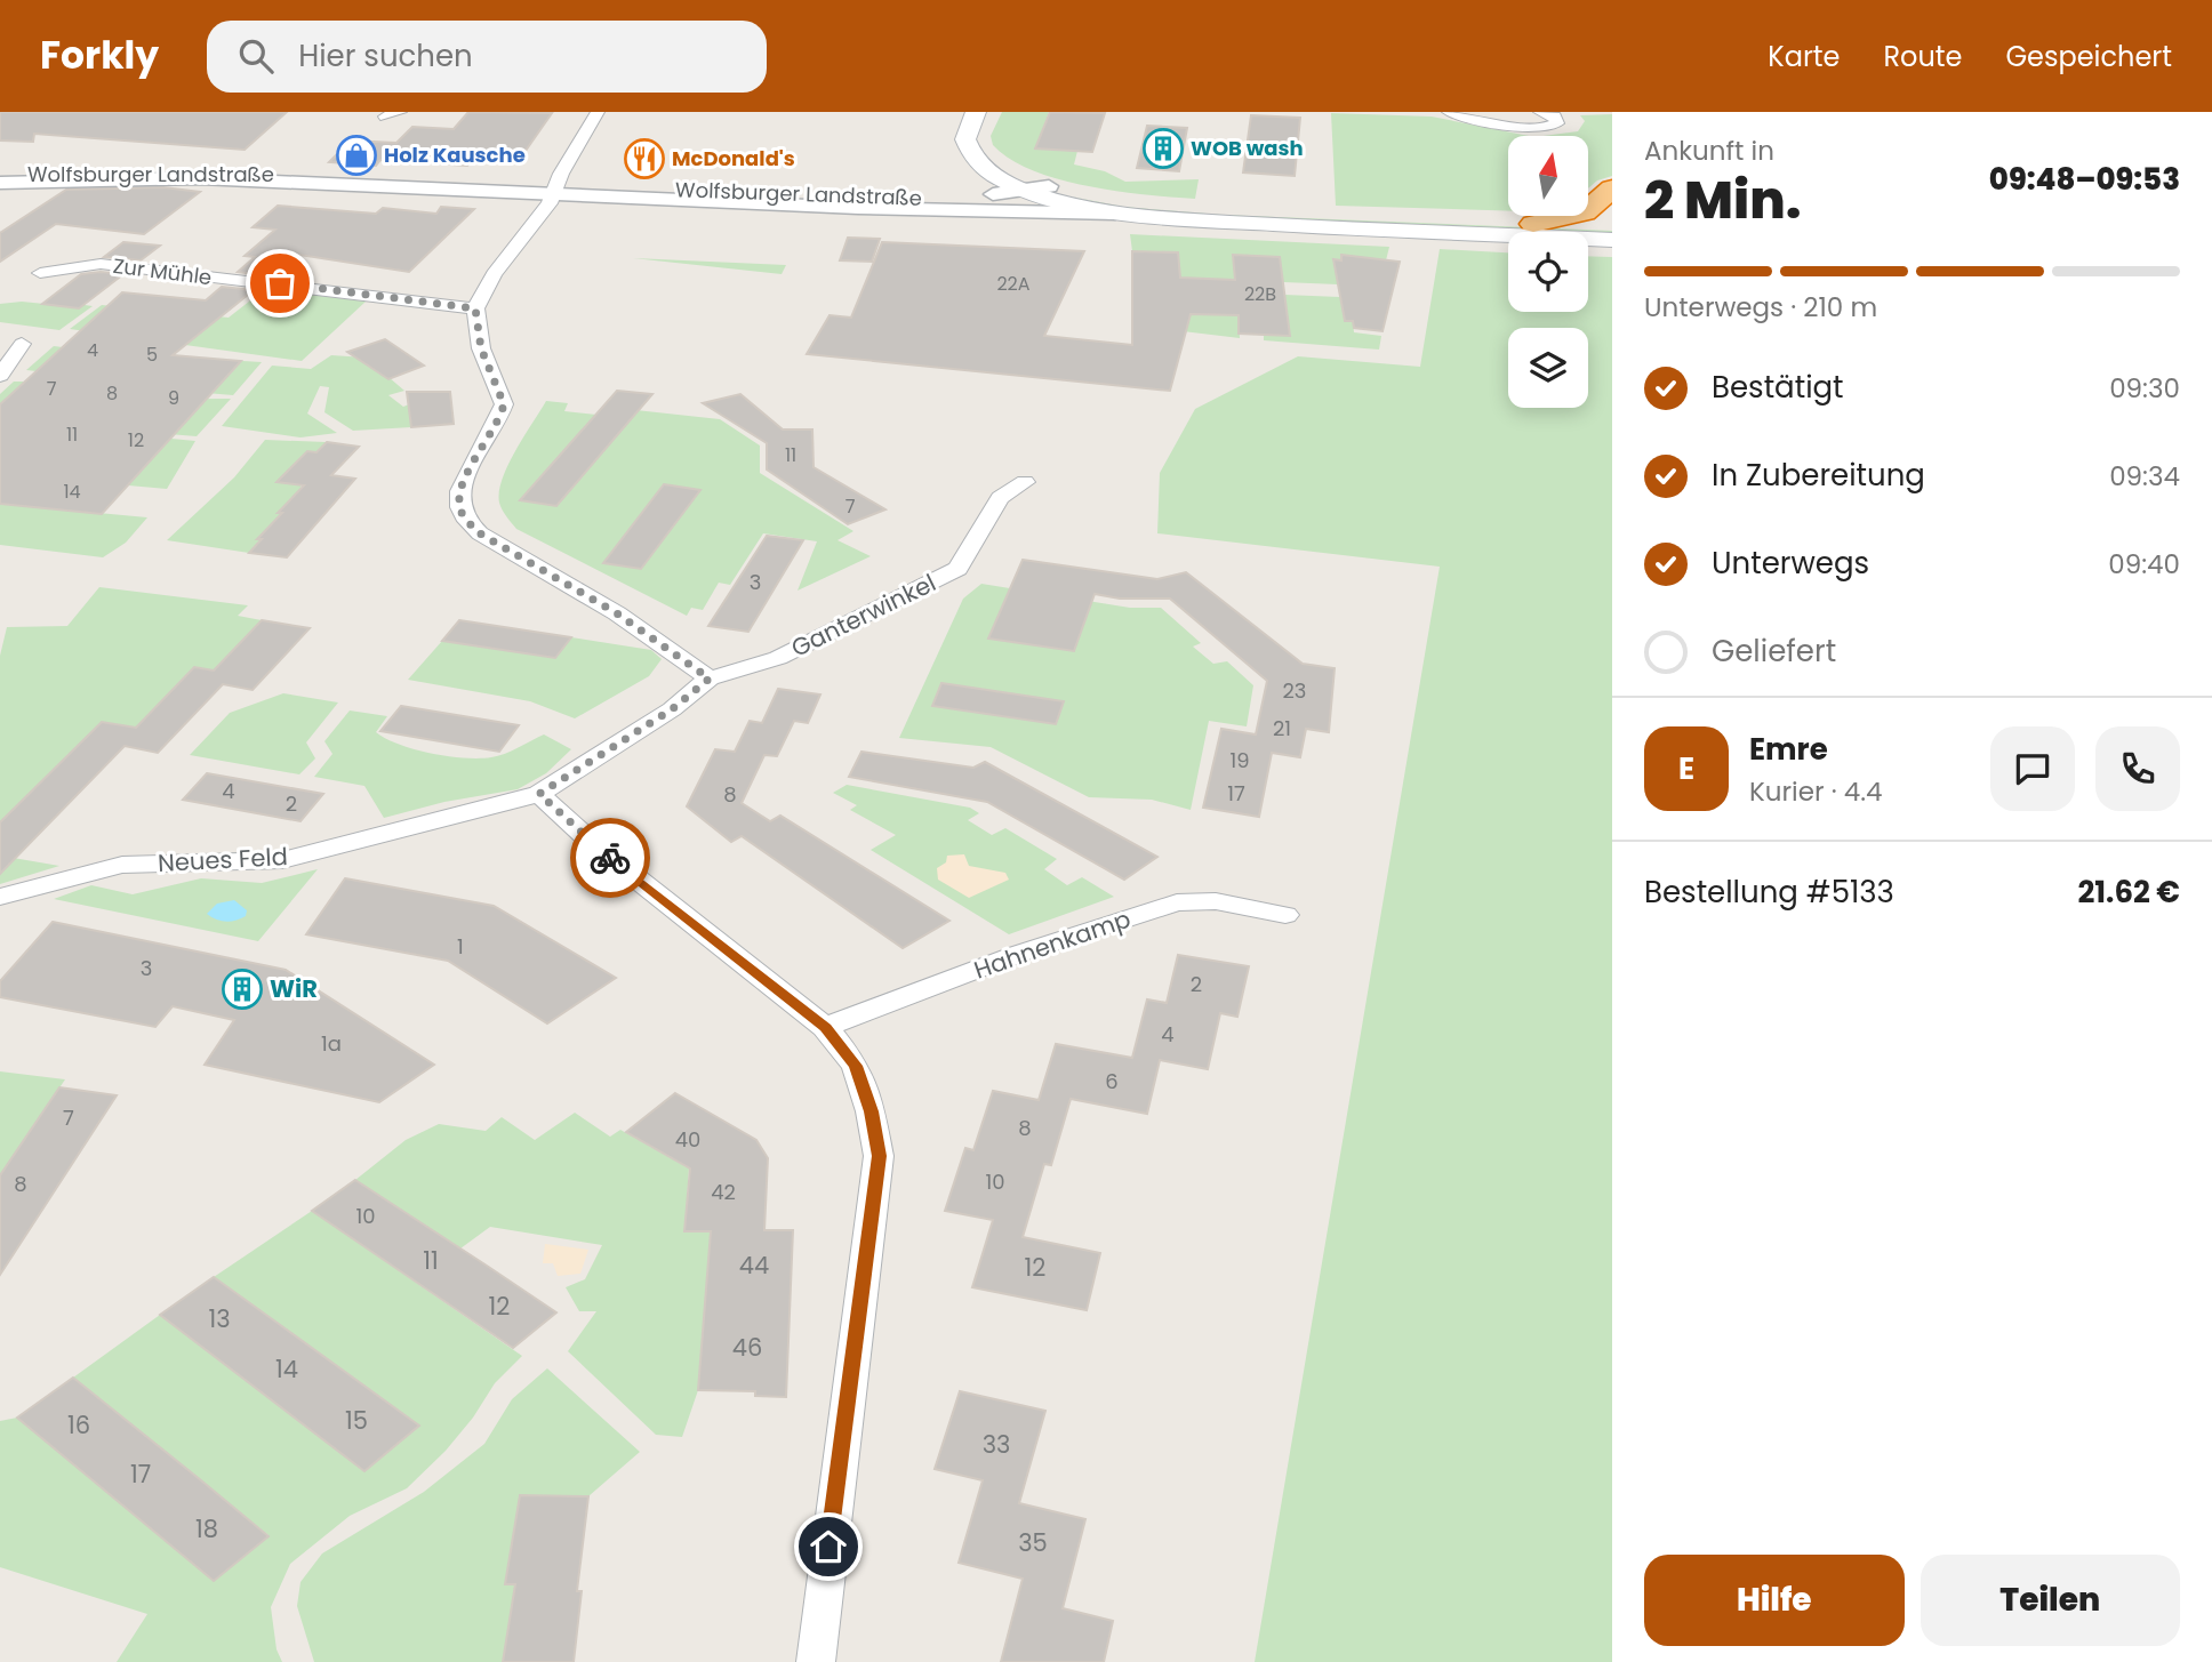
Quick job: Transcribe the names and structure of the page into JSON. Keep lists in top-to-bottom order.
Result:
{
  "streets": {
    "main road": ["Wolfsburger Landstraße"],
    "street": [
      "Zur Mühle",
      "Ganterwinkel",
      "Neues Feld",
      "Hahnenkamp"
    ]
  },
  "places": {
    "building": ["WOB wash", "WiR"],
    "shop": ["Holz Kausche"],
    "restaurant": ["McDonald's"]
  },
  "house_numbers": [
    "22A",
    "22B",
    "4",
    "5",
    "7",
    "8",
    "9",
    "11",
    "12",
    "11",
    "14",
    "7",
    "3",
    "23",
    "21",
    "19",
    "4",
    "17",
    "8",
    "2",
    "1",
    "3",
    "2",
    "4",
    "1a",
    "6",
    "7",
    "8",
    "40",
    "10",
    "8",
    "42",
    "10",
    "11",
    "44",
    "12",
    "12",
    "13",
    "46",
    "14",
    "15",
    "16",
    "33",
    "17",
    "18",
    "35"
  ],
  "north": "top",
  "page": {
    "header": "Forkly",
    "search": "Hier suchen",
    "nav": ["Karte", "Route", "Gespeichert"],
    "heading": ["2 Min.", "Ankunft in", "09:48–09:53"],
    "panel": [
      "Emre",
      "Kurier · 4.4",
      "Bestellung #5133",
      "21.62 €"
    ],
    "bar": "Unterwegs · 210 m",
    "list": [
      ["Bestätigt", "09:30"],
      ["In Zubereitung", "09:34"],
      ["Unterwegs", "09:40"],
      "Geliefert"
    ],
    "round": "E",
    "buttons": ["Hilfe", "Teilen"]
  }
}
